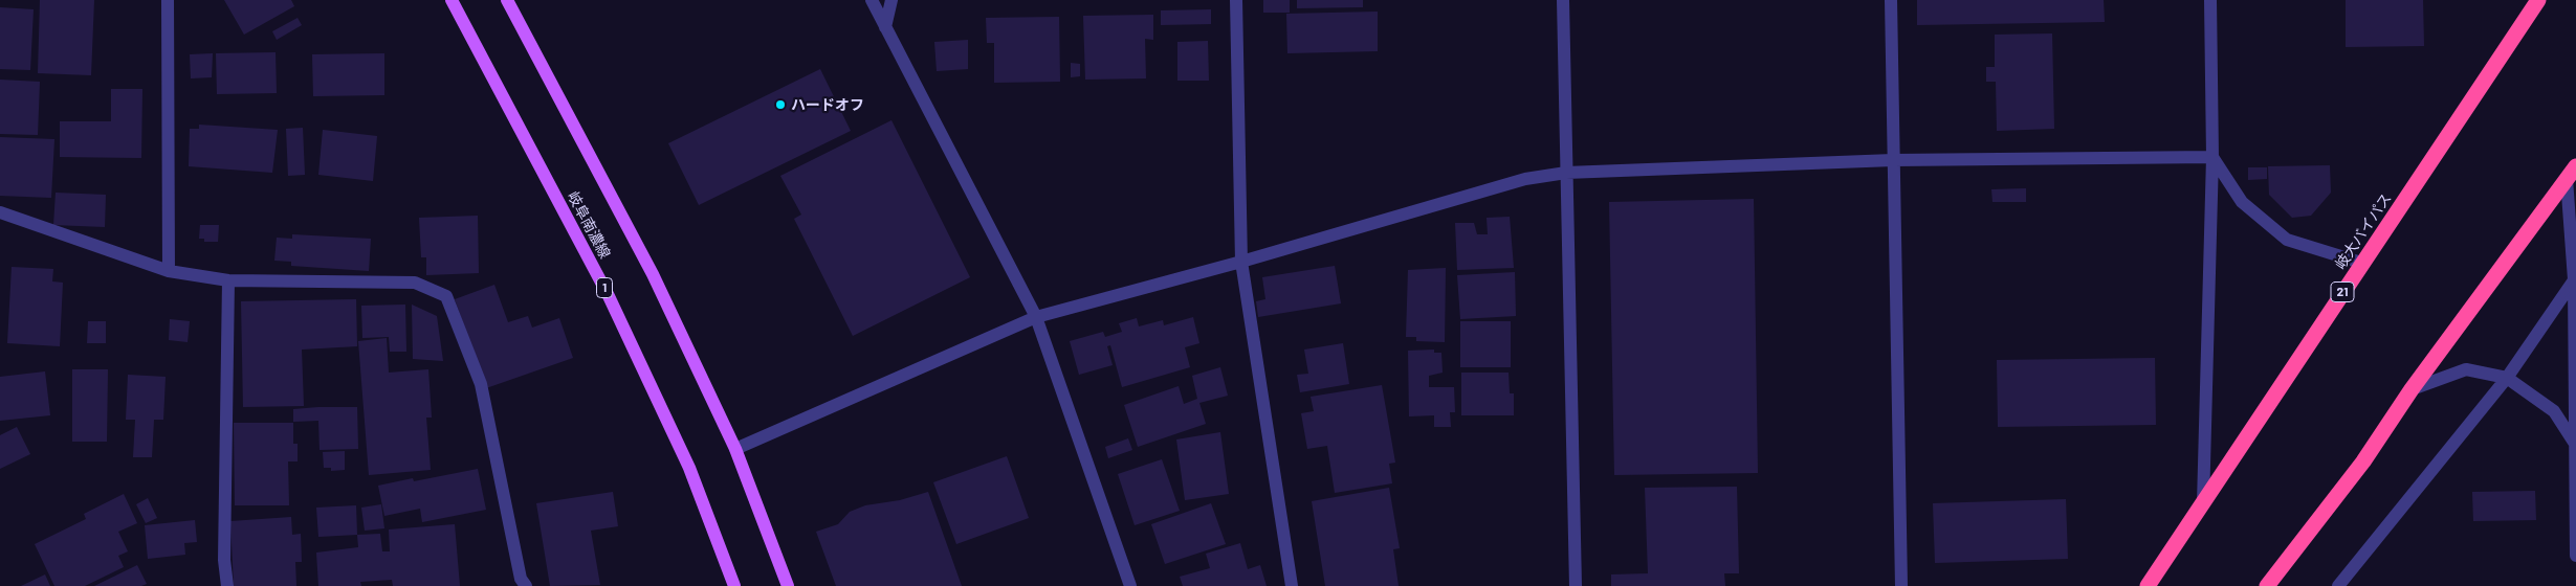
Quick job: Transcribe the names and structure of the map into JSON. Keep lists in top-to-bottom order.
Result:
{
  "streets": {
    "highway": ["岐大バイパス", "21"],
    "main road": ["岐阜南濃線", "1"]
  },
  "places": ["ハードオフ"]
}
